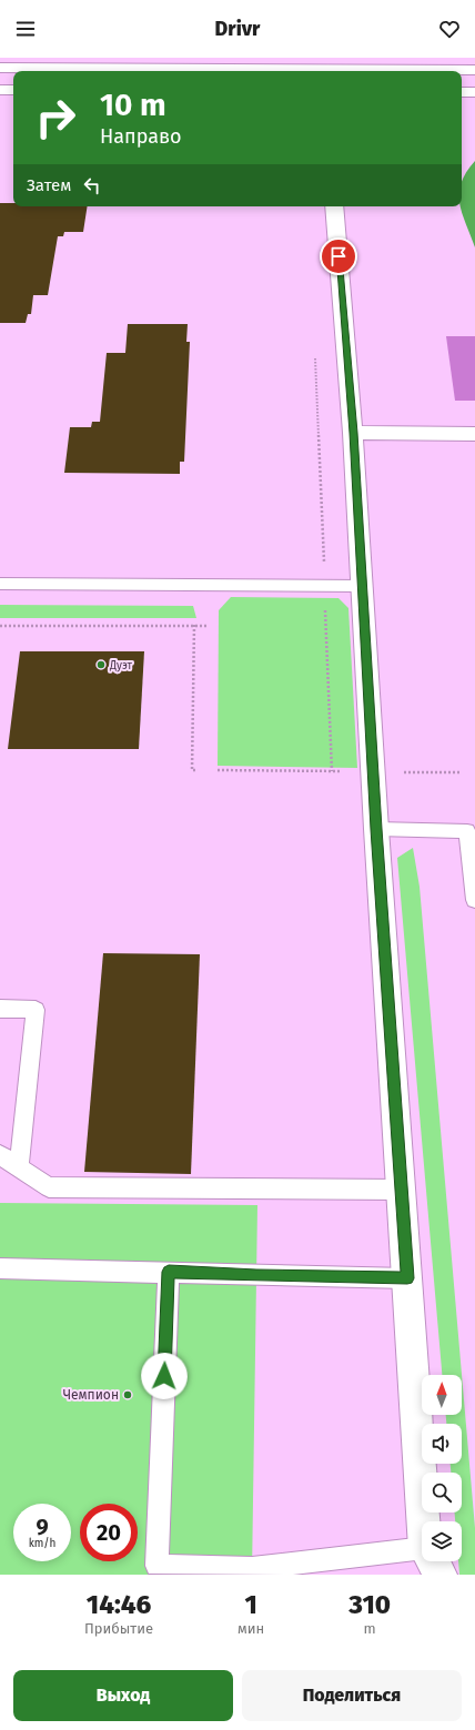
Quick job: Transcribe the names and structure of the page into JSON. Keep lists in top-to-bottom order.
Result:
{
  "places": ["Дуэт", "Чемпион"],
  "north": "top",
  "page": {
    "header": "Drivr",
    "turn": ["10 m", "Направо"],
    "then": "Затем",
    "speed": "9 km/h",
    "limit": "20",
    "eta": [
      "14:46",
      "Прибытие",
      "1",
      "мин",
      "310",
      "m"
    ],
    "buttons": ["Выход", "Поделиться"]
  }
}
